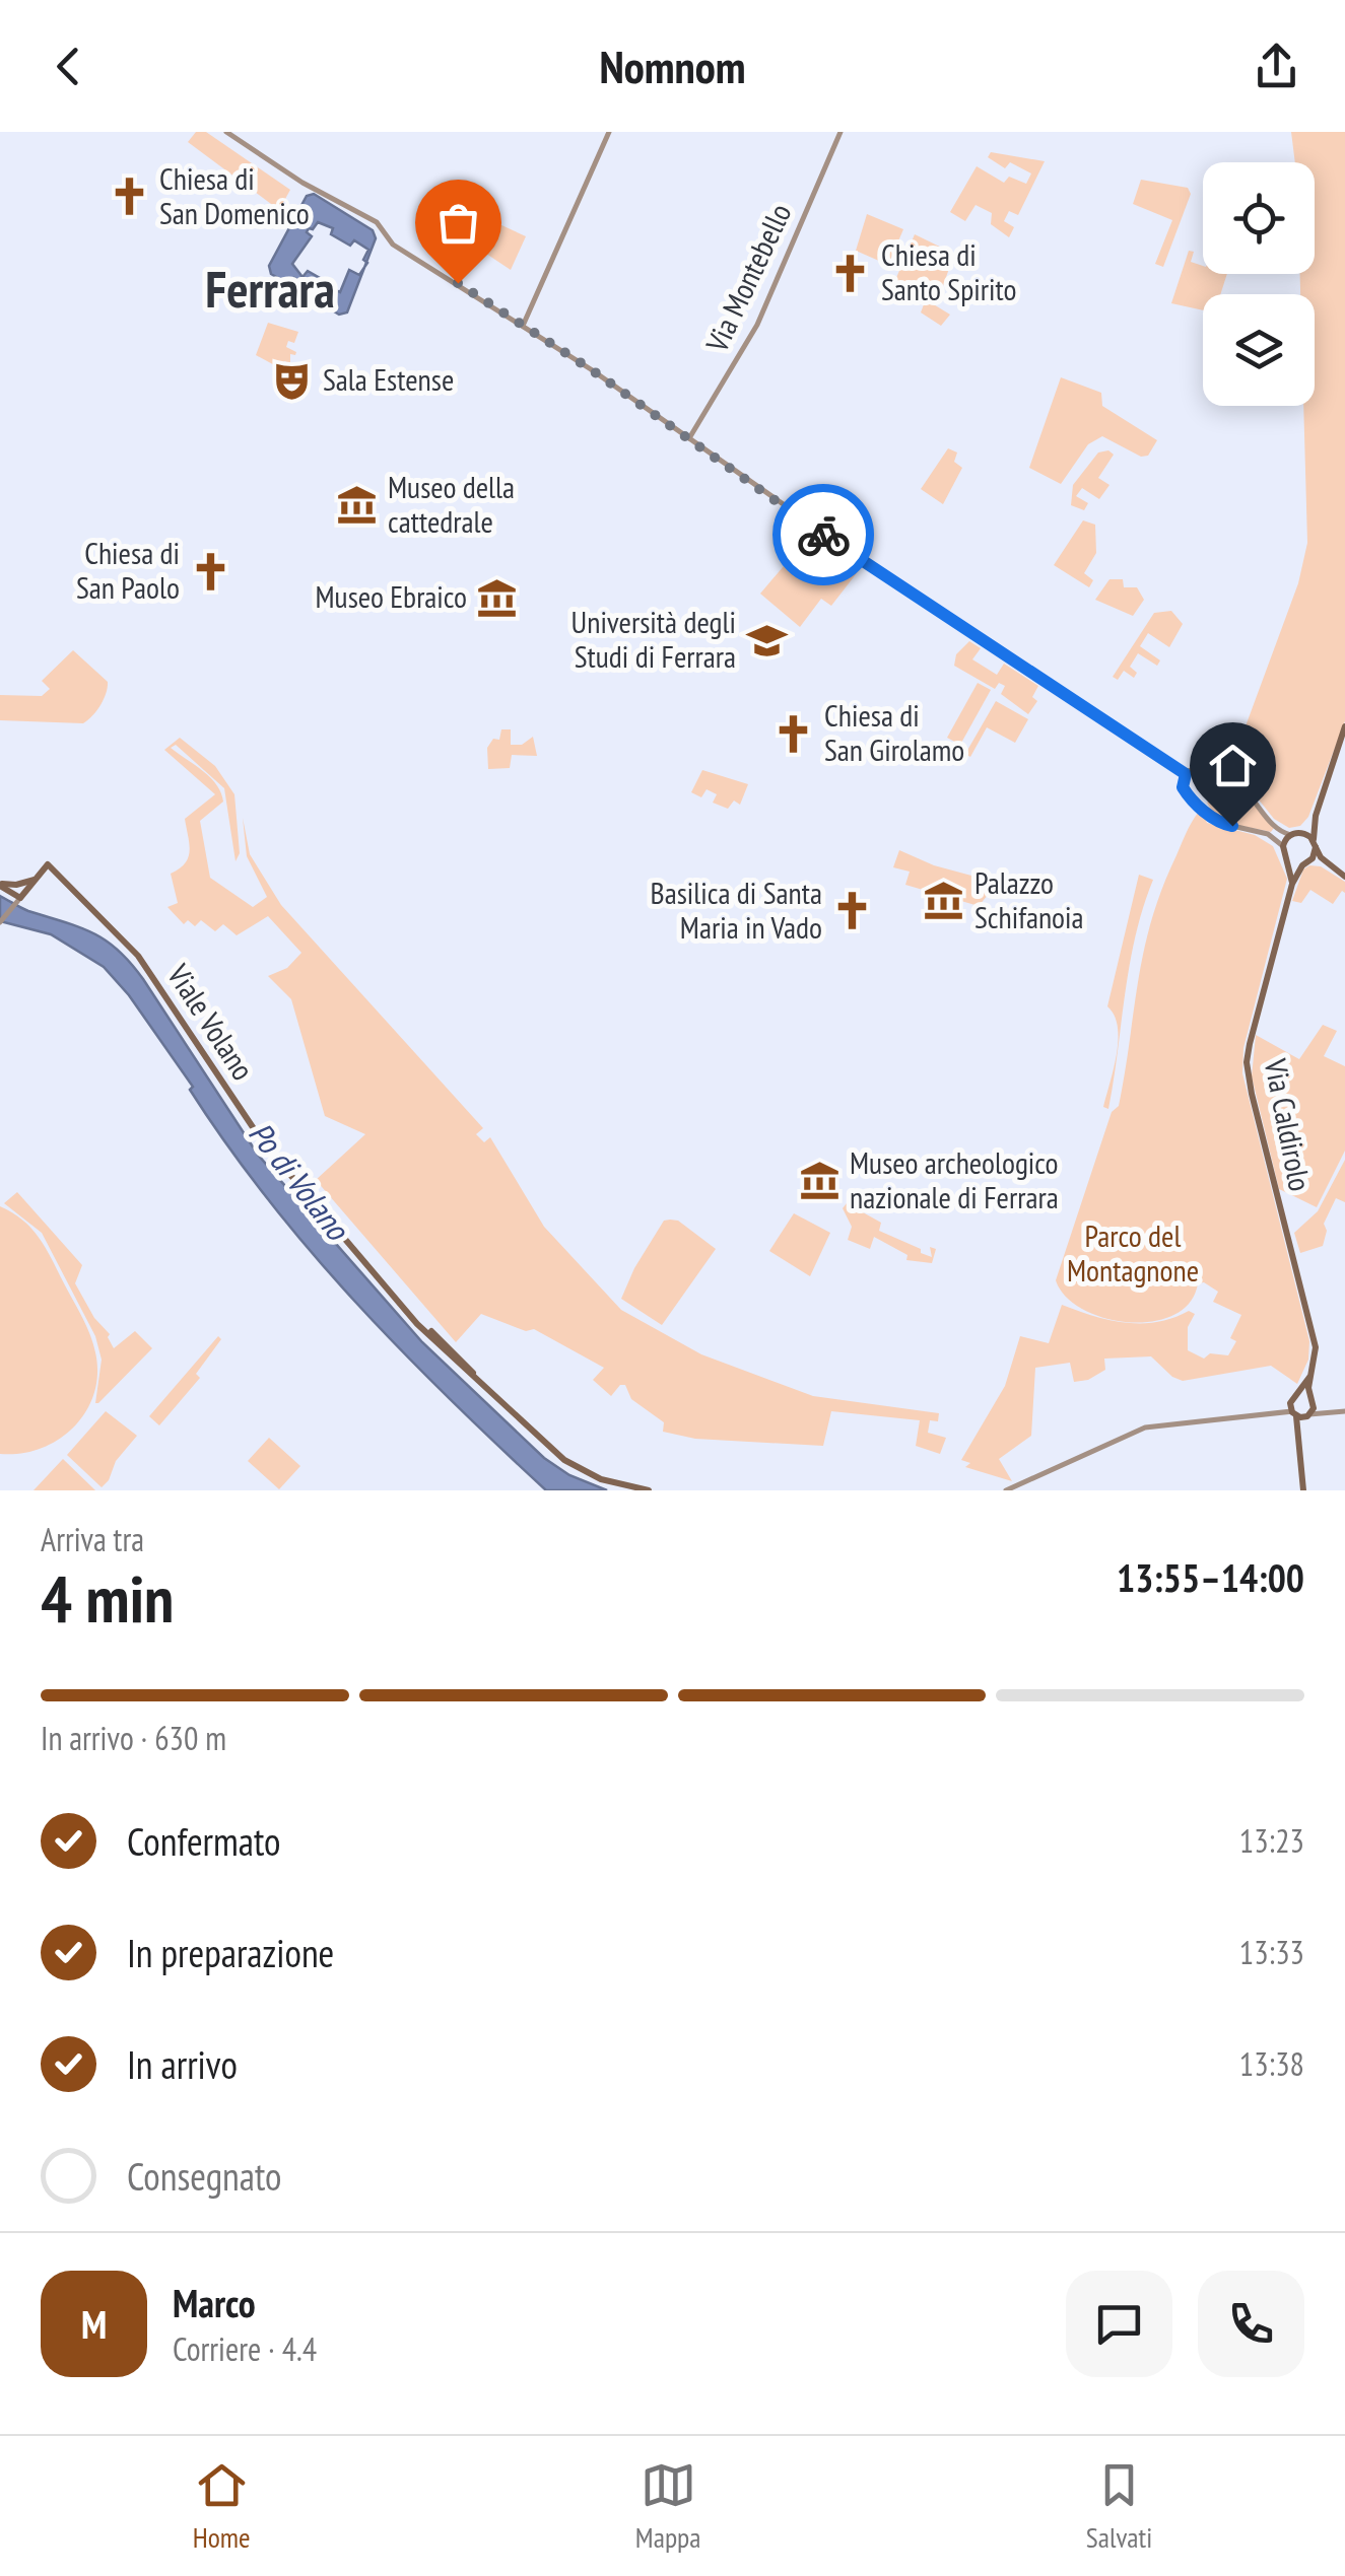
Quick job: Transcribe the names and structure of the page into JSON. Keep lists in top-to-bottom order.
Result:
{
  "streets": {
    "main road": ["Viale Volano", "Via Caldirolo"],
    "street": ["Via Montebello"]
  },
  "districts": ["Ferrara"],
  "water": ["Po di Volano"],
  "parks": ["Parco del Montagnone"],
  "places": {
    "church": [
      "Chiesa di San Domenico",
      "Chiesa di Santo Spirito",
      "Chiesa di San Paolo",
      "Chiesa di San Girolamo",
      "Basilica di Santa Maria in Vado"
    ],
    "theatre": ["Sala Estense"],
    "museum": [
      "Museo della cattedrale",
      "Museo Ebraico",
      "Palazzo Schifanoia",
      "Museo archeologico nazionale di Ferrara"
    ],
    "school or university": ["Università degli Studi di Ferrara"]
  },
  "page": {
    "header": "Nomnom",
    "heading": ["4 min", "Arriva tra", "13:55–14:00"],
    "panel": ["Marco", "Corriere · 4.4"],
    "bar": "In arrivo · 630 m",
    "list": [
      ["Confermato", "13:23"],
      ["In preparazione", "13:33"],
      ["In arrivo", "13:38"],
      "Consegnato"
    ],
    "round": "M",
    "tabs": ["Home", "Mappa", "Salvati"]
  }
}
